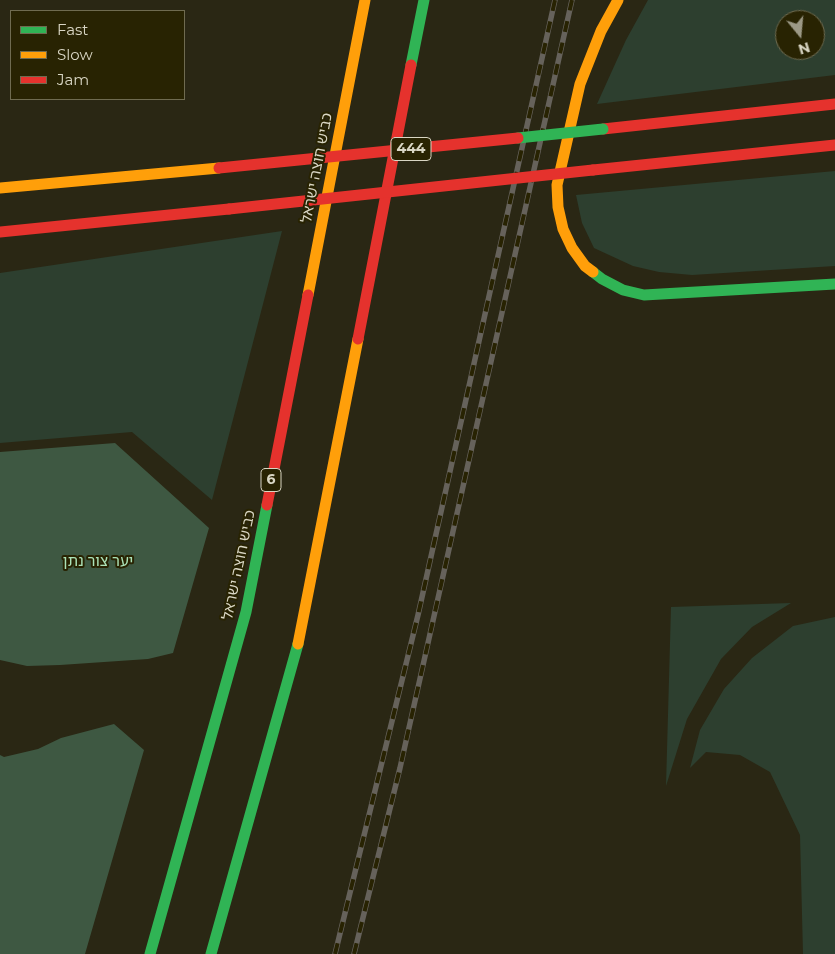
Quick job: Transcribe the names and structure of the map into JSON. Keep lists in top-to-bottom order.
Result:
{
  "streets": {
    "main road": ["444", "כביש חוצה ישראל", "6"]
  },
  "parks": ["יער צור נתן"],
  "legend": ["Fast", "Slow", "Jam"],
  "north": "bottom"
}
